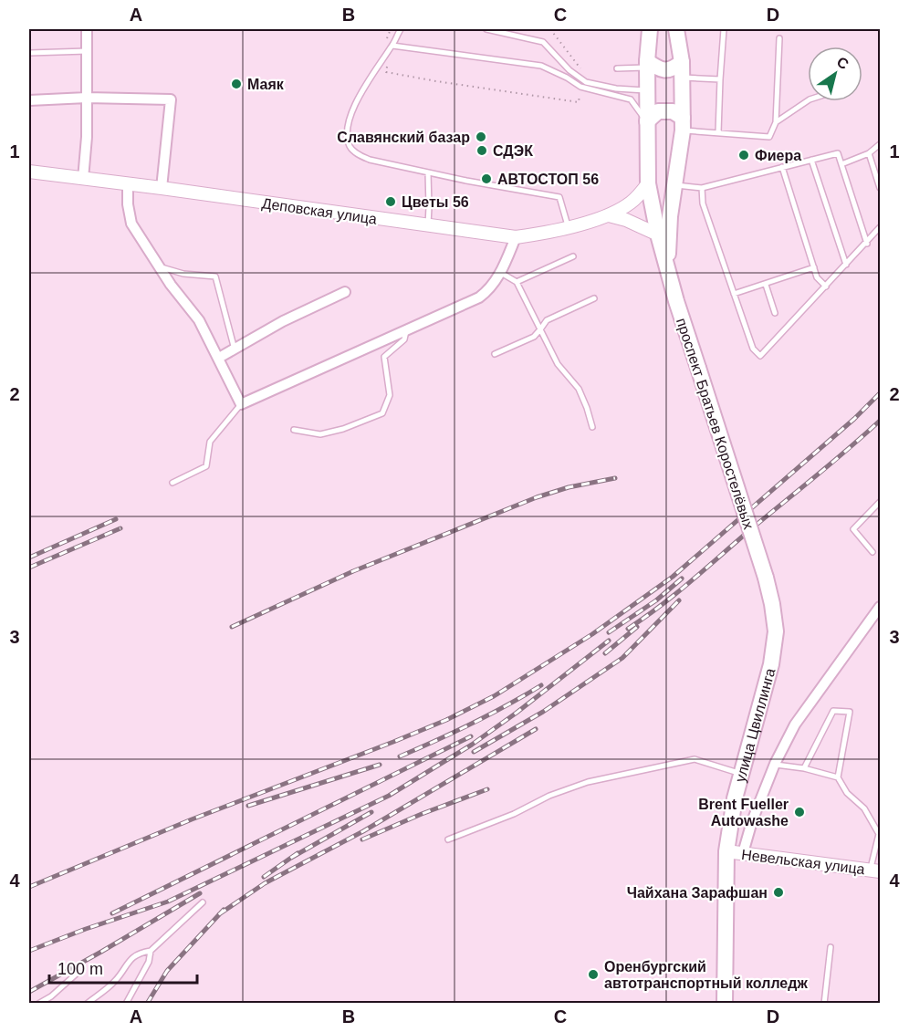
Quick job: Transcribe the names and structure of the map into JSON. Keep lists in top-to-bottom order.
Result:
{
  "streets": {
    "main road": ["проспект Братьев Коростелёвых", "улица Цвиллинга"],
    "street": ["Деповская улица", "Невельская улица"]
  },
  "crossings": [
    ["Деповская улица", "проспект Братьев Коростелёвых"],
    ["проспект Братьев Коростелёвых", "улица Цвиллинга"],
    ["улица Цвиллинга", "Невельская улица"]
  ],
  "places": [
    "Маяк",
    "Славянский базар",
    "СДЭК",
    "Фиера",
    "АВТОСТОП 56",
    "Цветы 56",
    "Brent Fueller Autowashe",
    "Чайхана Зарафшан",
    "Оренбургский автотранспортный колледж"
  ],
  "scale_bar": "100 m",
  "north": "top right",
  "grid": {
    "columns": [
      "A",
      "B",
      "C",
      "D"
    ],
    "rows": [
      "1",
      "2",
      "3",
      "4"
    ]
  }
}
